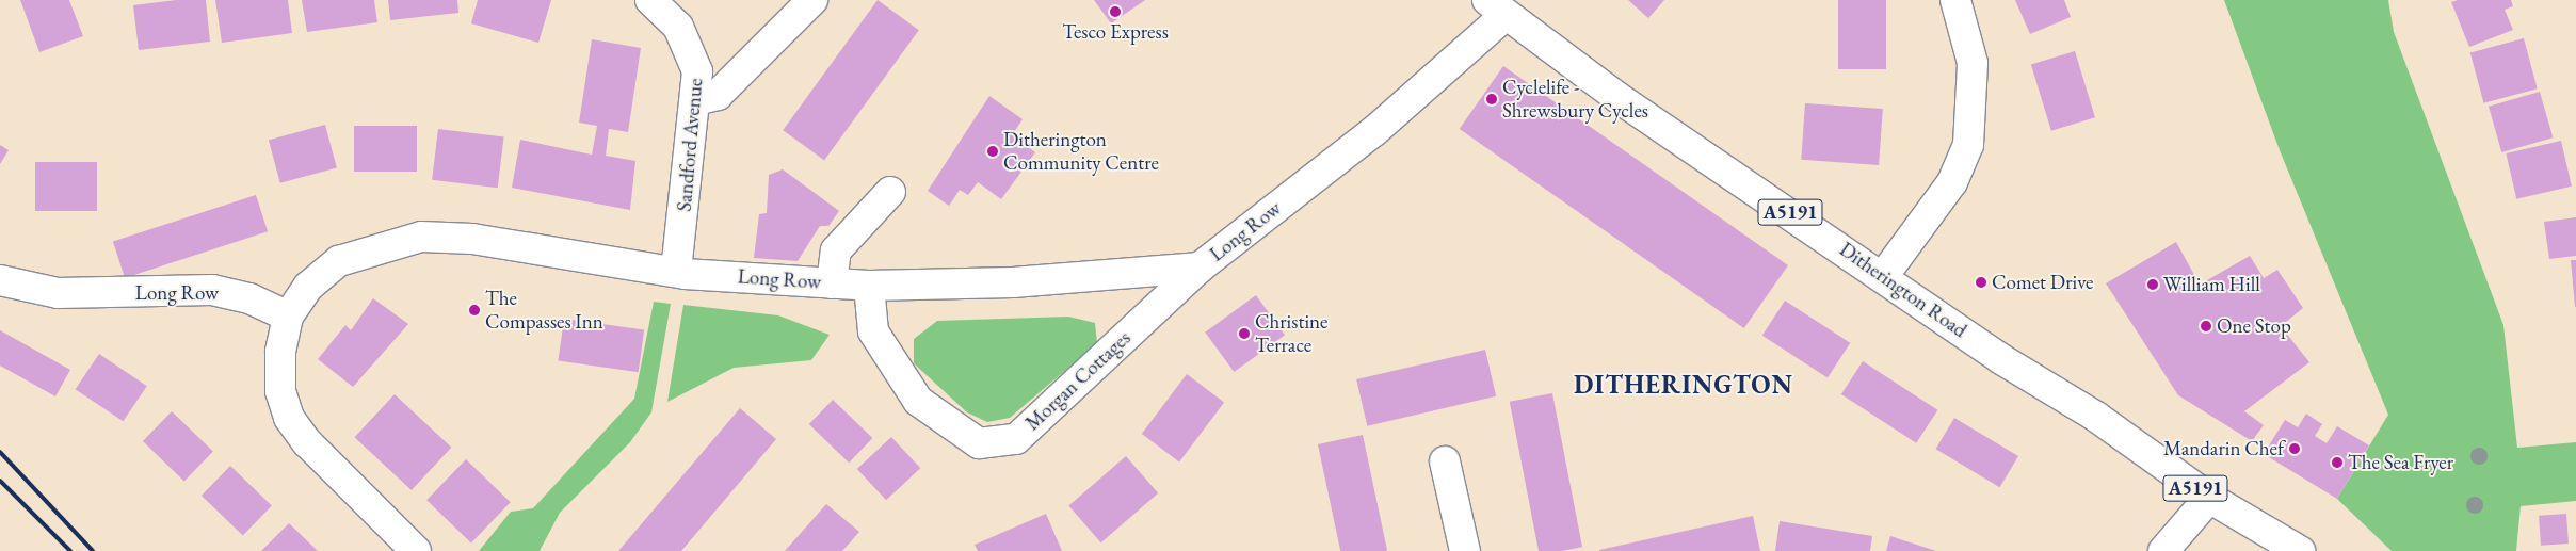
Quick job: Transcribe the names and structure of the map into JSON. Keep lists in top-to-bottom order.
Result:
{
  "streets": {
    "street": [
      "Sandford Avenue",
      "A5191",
      "Long Row",
      "Ditherington Road",
      "Morgan Cottages"
    ]
  },
  "crossings": [
    ["Sandford Avenue", "Long Row"],
    ["Long Row", "Ditherington Road"],
    ["Long Row", "Morgan Cottages"]
  ],
  "districts": ["DITHERINGTON"],
  "places": [
    "Tesco Express",
    "Cyclelife - Shrewsbury Cycles",
    "Ditherington Community Centre",
    "Comet Drive",
    "William Hill",
    "The Compasses Inn",
    "One Stop",
    "Christine Terrace",
    "Mandarin Chef",
    "The Sea Fryer"
  ]
}
